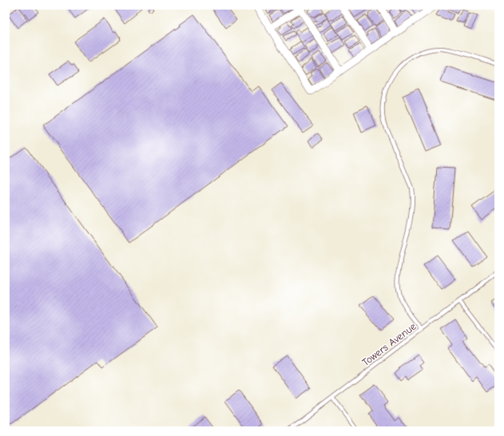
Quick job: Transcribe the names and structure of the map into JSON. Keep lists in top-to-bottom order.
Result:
{
  "streets": {
    "lane": ["Towers Avenue"]
  }
}
